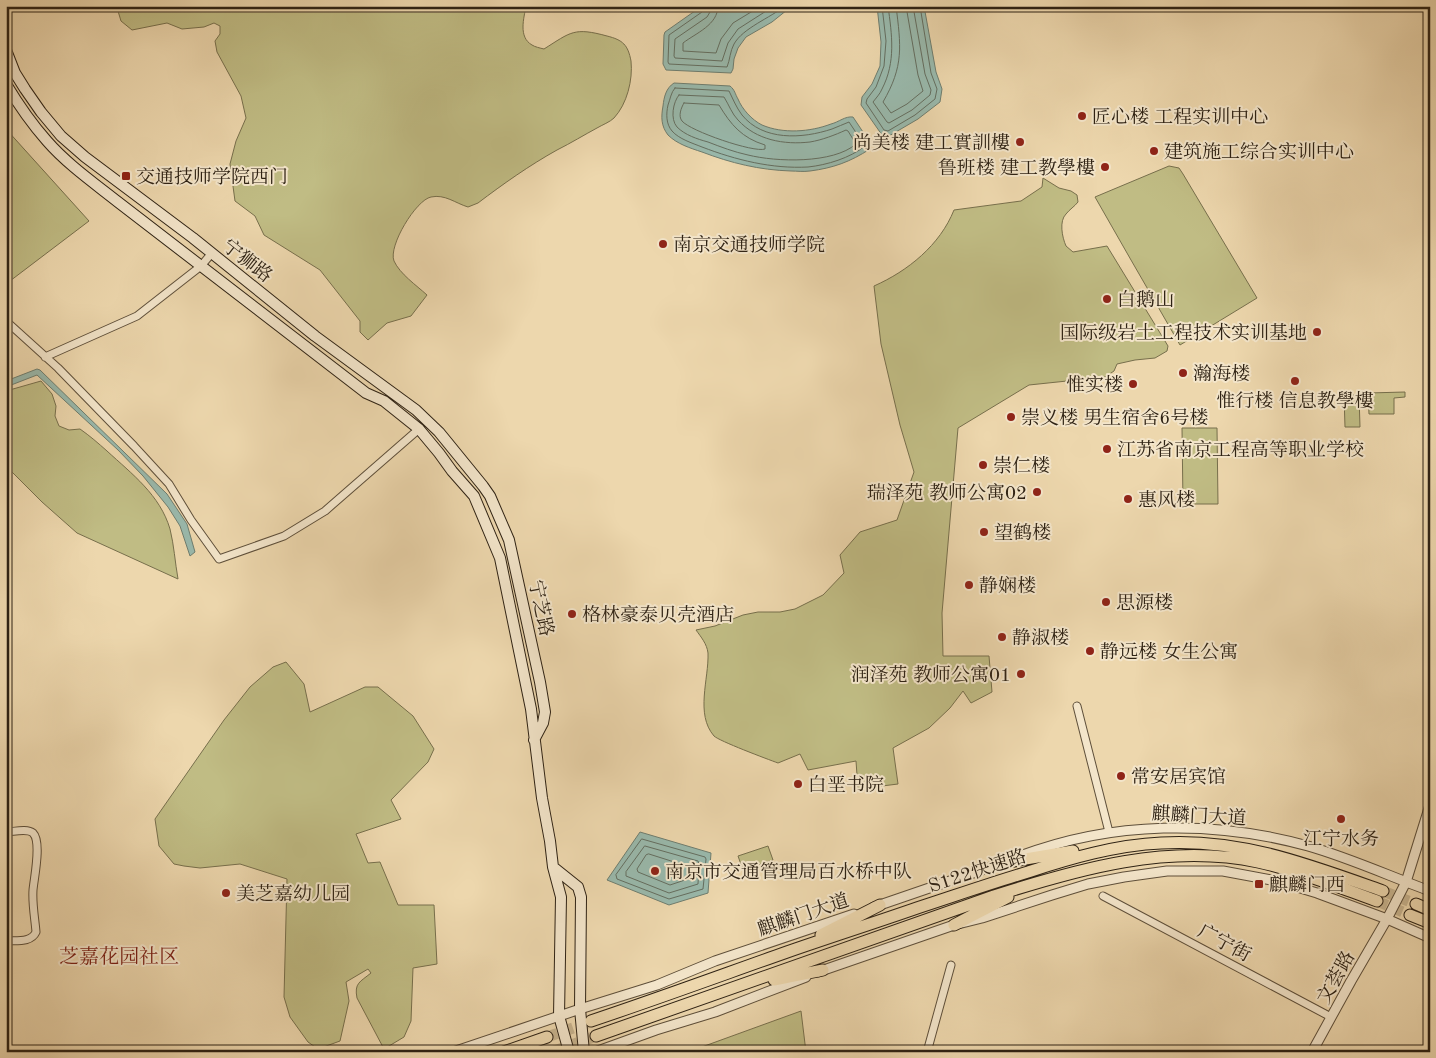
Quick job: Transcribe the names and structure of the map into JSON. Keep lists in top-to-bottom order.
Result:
{
  "streets": {
    "highway": ["S122快速路"],
    "main road": ["宁狮路", "宁芝路"],
    "street": ["麒麟门大道", "广宁街", "文荟路"]
  },
  "crossings": [
    ["宁狮路", "宁芝路"],
    ["宁芝路", "麒麟门大道"],
    ["麒麟门大道", "文荟路"],
    ["广宁街", "文荟路"]
  ],
  "districts": ["芝嘉花园社区"],
  "places": {
    "other": [
      "匠心楼 工程实训中心",
      "尚美楼 建工實訓樓",
      "建筑施工综合实训中心",
      "鲁班楼 建工教學樓",
      "南京交通技师学院",
      "白鹅山",
      "国际级岩土工程技术实训基地",
      "瀚海楼",
      "惟行楼 信息教學樓",
      "惟实楼",
      "崇义楼 男生宿舍6号楼",
      "江苏省南京工程高等职业学校",
      "崇仁楼",
      "瑞泽苑 教师公寓02",
      "惠风楼",
      "望鹤楼",
      "静娴楼",
      "思源楼",
      "格林豪泰贝壳酒店",
      "静淑楼",
      "静远楼 女生公寓",
      "润泽苑 教师公寓01",
      "常安居宾馆",
      "白垩书院",
      "江宁水务",
      "南京市交通管理局百水桥中队",
      "美芝嘉幼儿园"
    ],
    "transit": ["交通技师学院西门", "麒麟门西"]
  }
}
